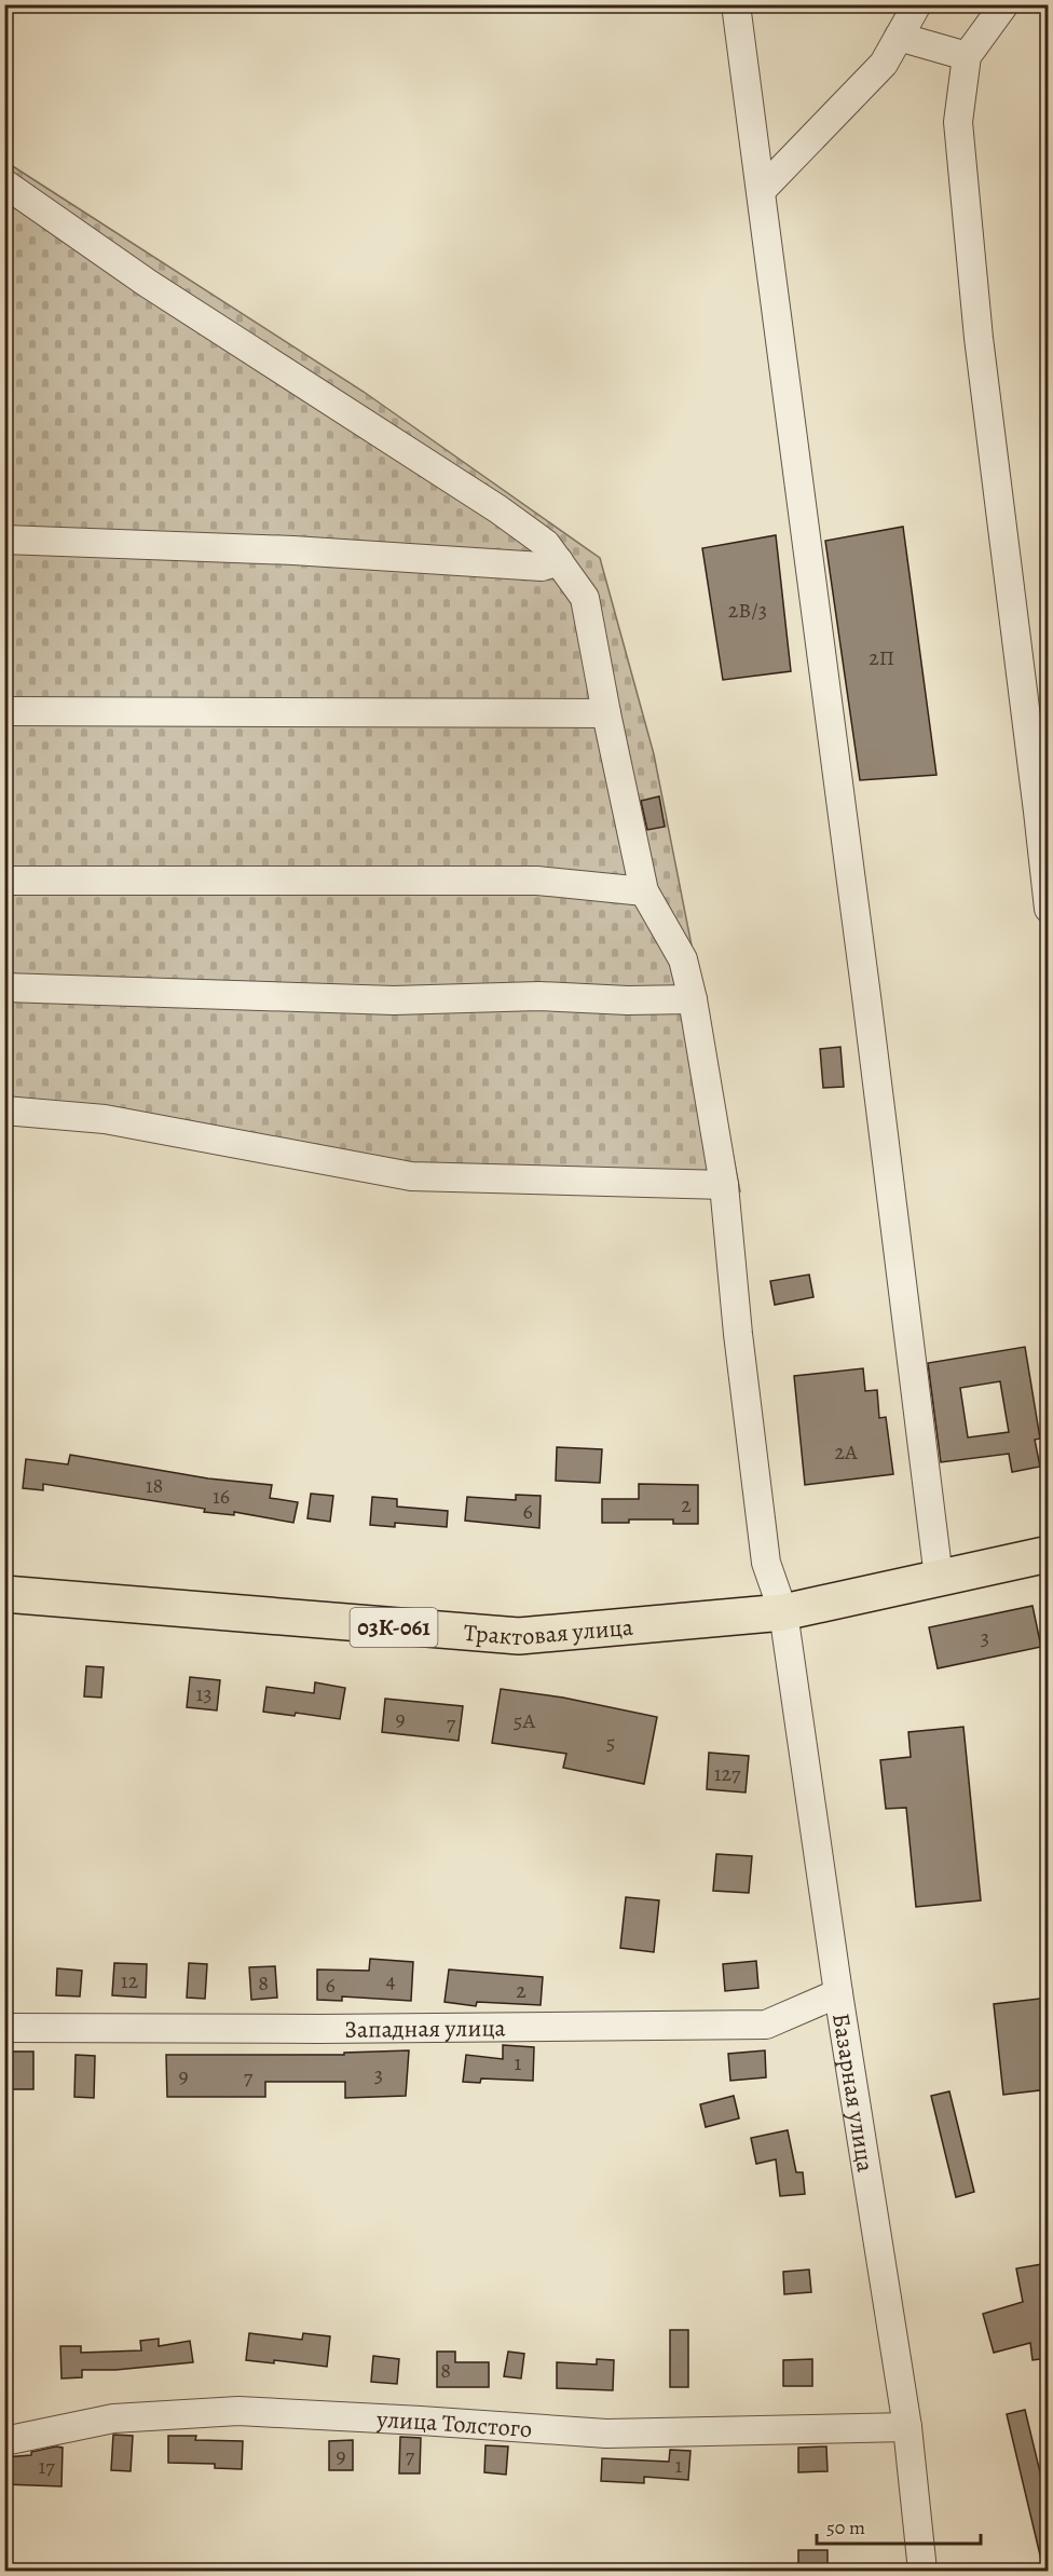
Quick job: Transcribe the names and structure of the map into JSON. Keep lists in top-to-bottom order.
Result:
{
  "streets": {
    "main road": ["03К-061", "Трактовая улица"],
    "street": ["Западная улица", "Базарная улица", "улица Толстого"]
  },
  "crossings": [
    ["Трактовая улица", "Базарная улица"],
    ["Западная улица", "Базарная улица"],
    ["Базарная улица", "улица Толстого"]
  ],
  "house_numbers": [
    "2В/3",
    "2П",
    "2А",
    "18",
    "16",
    "2",
    "6",
    "3",
    "13",
    "9",
    "5А",
    "7",
    "5",
    "127",
    "12",
    "4",
    "8",
    "6",
    "2",
    "1",
    "3",
    "9",
    "7",
    "8",
    "9",
    "7",
    "1",
    "17"
  ],
  "scale_bar": "50 m"
}
